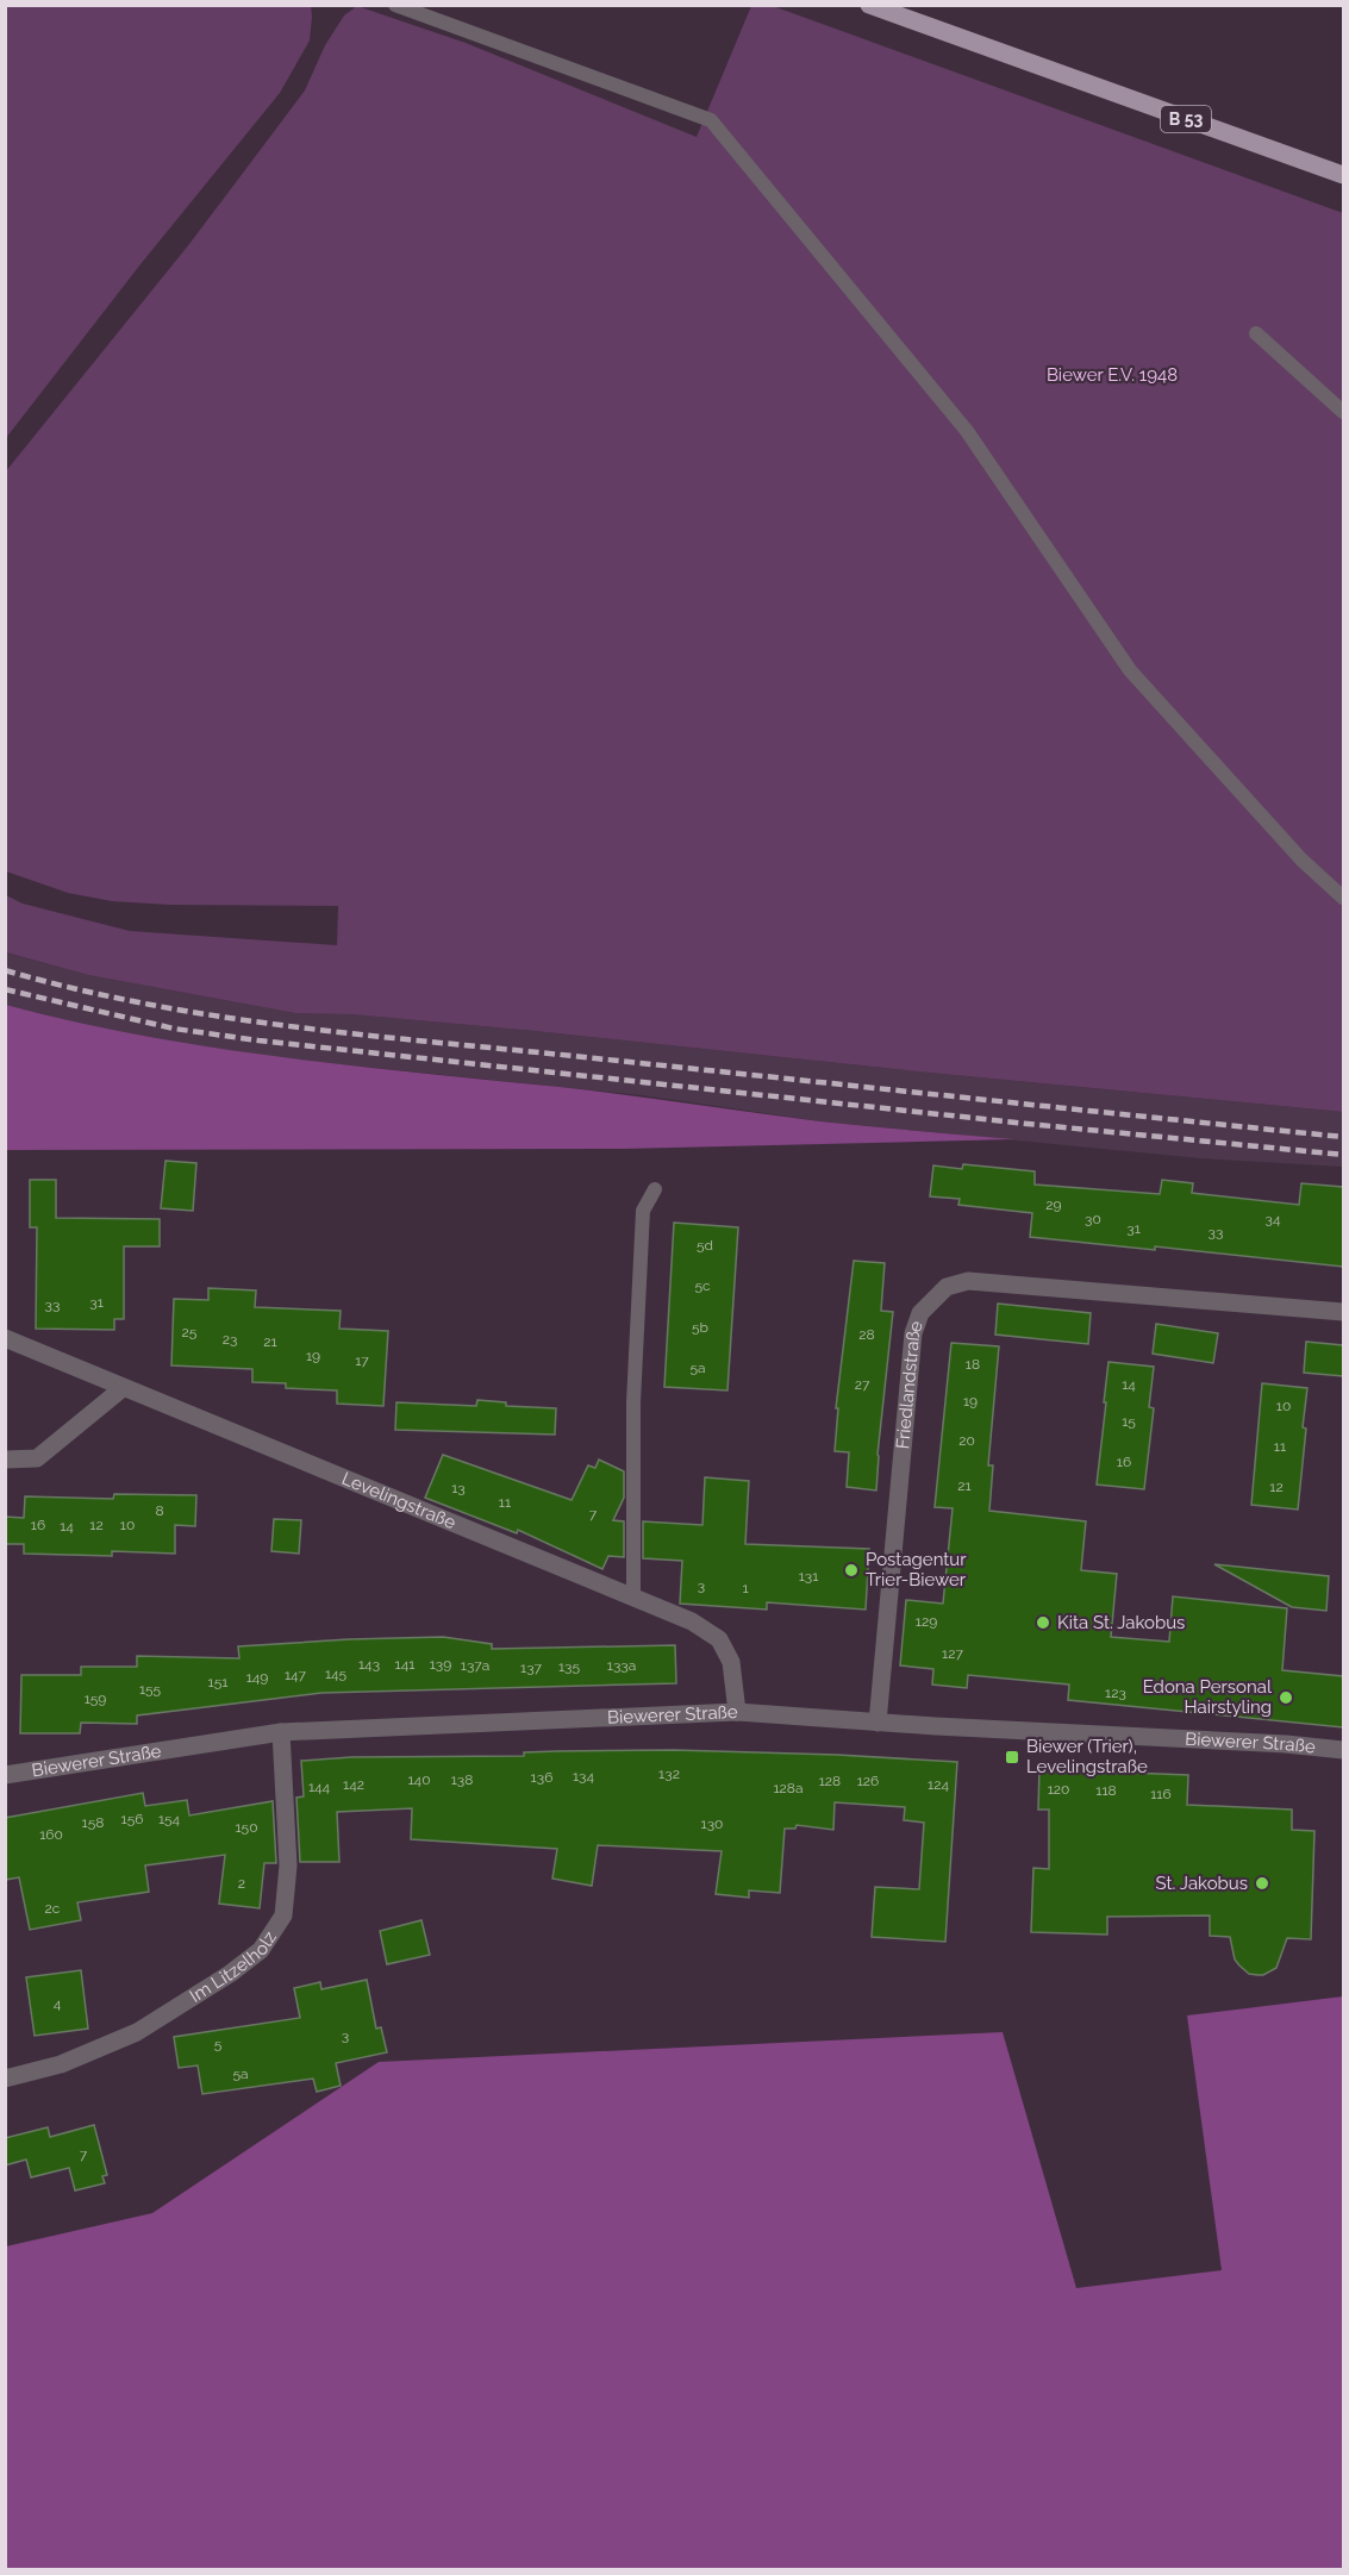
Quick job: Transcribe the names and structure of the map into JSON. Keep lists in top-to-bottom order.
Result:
{
  "streets": {
    "main road": ["B 53"],
    "street": [
      "Friedlandstraße",
      "Levelingstraße",
      "Biewerer Straße",
      "Im Litzelholz"
    ]
  },
  "crossings": [
    ["Friedlandstraße", "Biewerer Straße"],
    ["Levelingstraße", "Biewerer Straße"],
    ["Biewerer Straße", "Im Litzelholz"]
  ],
  "parks": ["Biewer E.V. 1948"],
  "places": {
    "other": [
      "Postagentur Trier-Biewer",
      "Kita St. Jakobus",
      "Edona Personal Hairstyling",
      "St. Jakobus"
    ],
    "transit": ["Biewer (Trier), Levelingstraße"]
  },
  "house_numbers": [
    "29",
    "30",
    "34",
    "31",
    "33",
    "5d",
    "5c",
    "31",
    "33",
    "5b",
    "25",
    "28",
    "23",
    "21",
    "19",
    "17",
    "18",
    "5a",
    "27",
    "14",
    "19",
    "10",
    "15",
    "20",
    "11",
    "16",
    "21",
    "12",
    "13",
    "11",
    "8",
    "7",
    "16",
    "12",
    "10",
    "14",
    "131",
    "3",
    "1",
    "129",
    "127",
    "143",
    "141",
    "139",
    "137a",
    "133a",
    "135",
    "137",
    "145",
    "147",
    "149",
    "151",
    "155",
    "123",
    "159",
    "132",
    "134",
    "136",
    "140",
    "138",
    "128",
    "126",
    "142",
    "124",
    "144",
    "128a",
    "120",
    "118",
    "116",
    "156",
    "154",
    "158",
    "130",
    "150",
    "160",
    "2",
    "2c",
    "4",
    "3",
    "5",
    "5a",
    "7"
  ]
}
